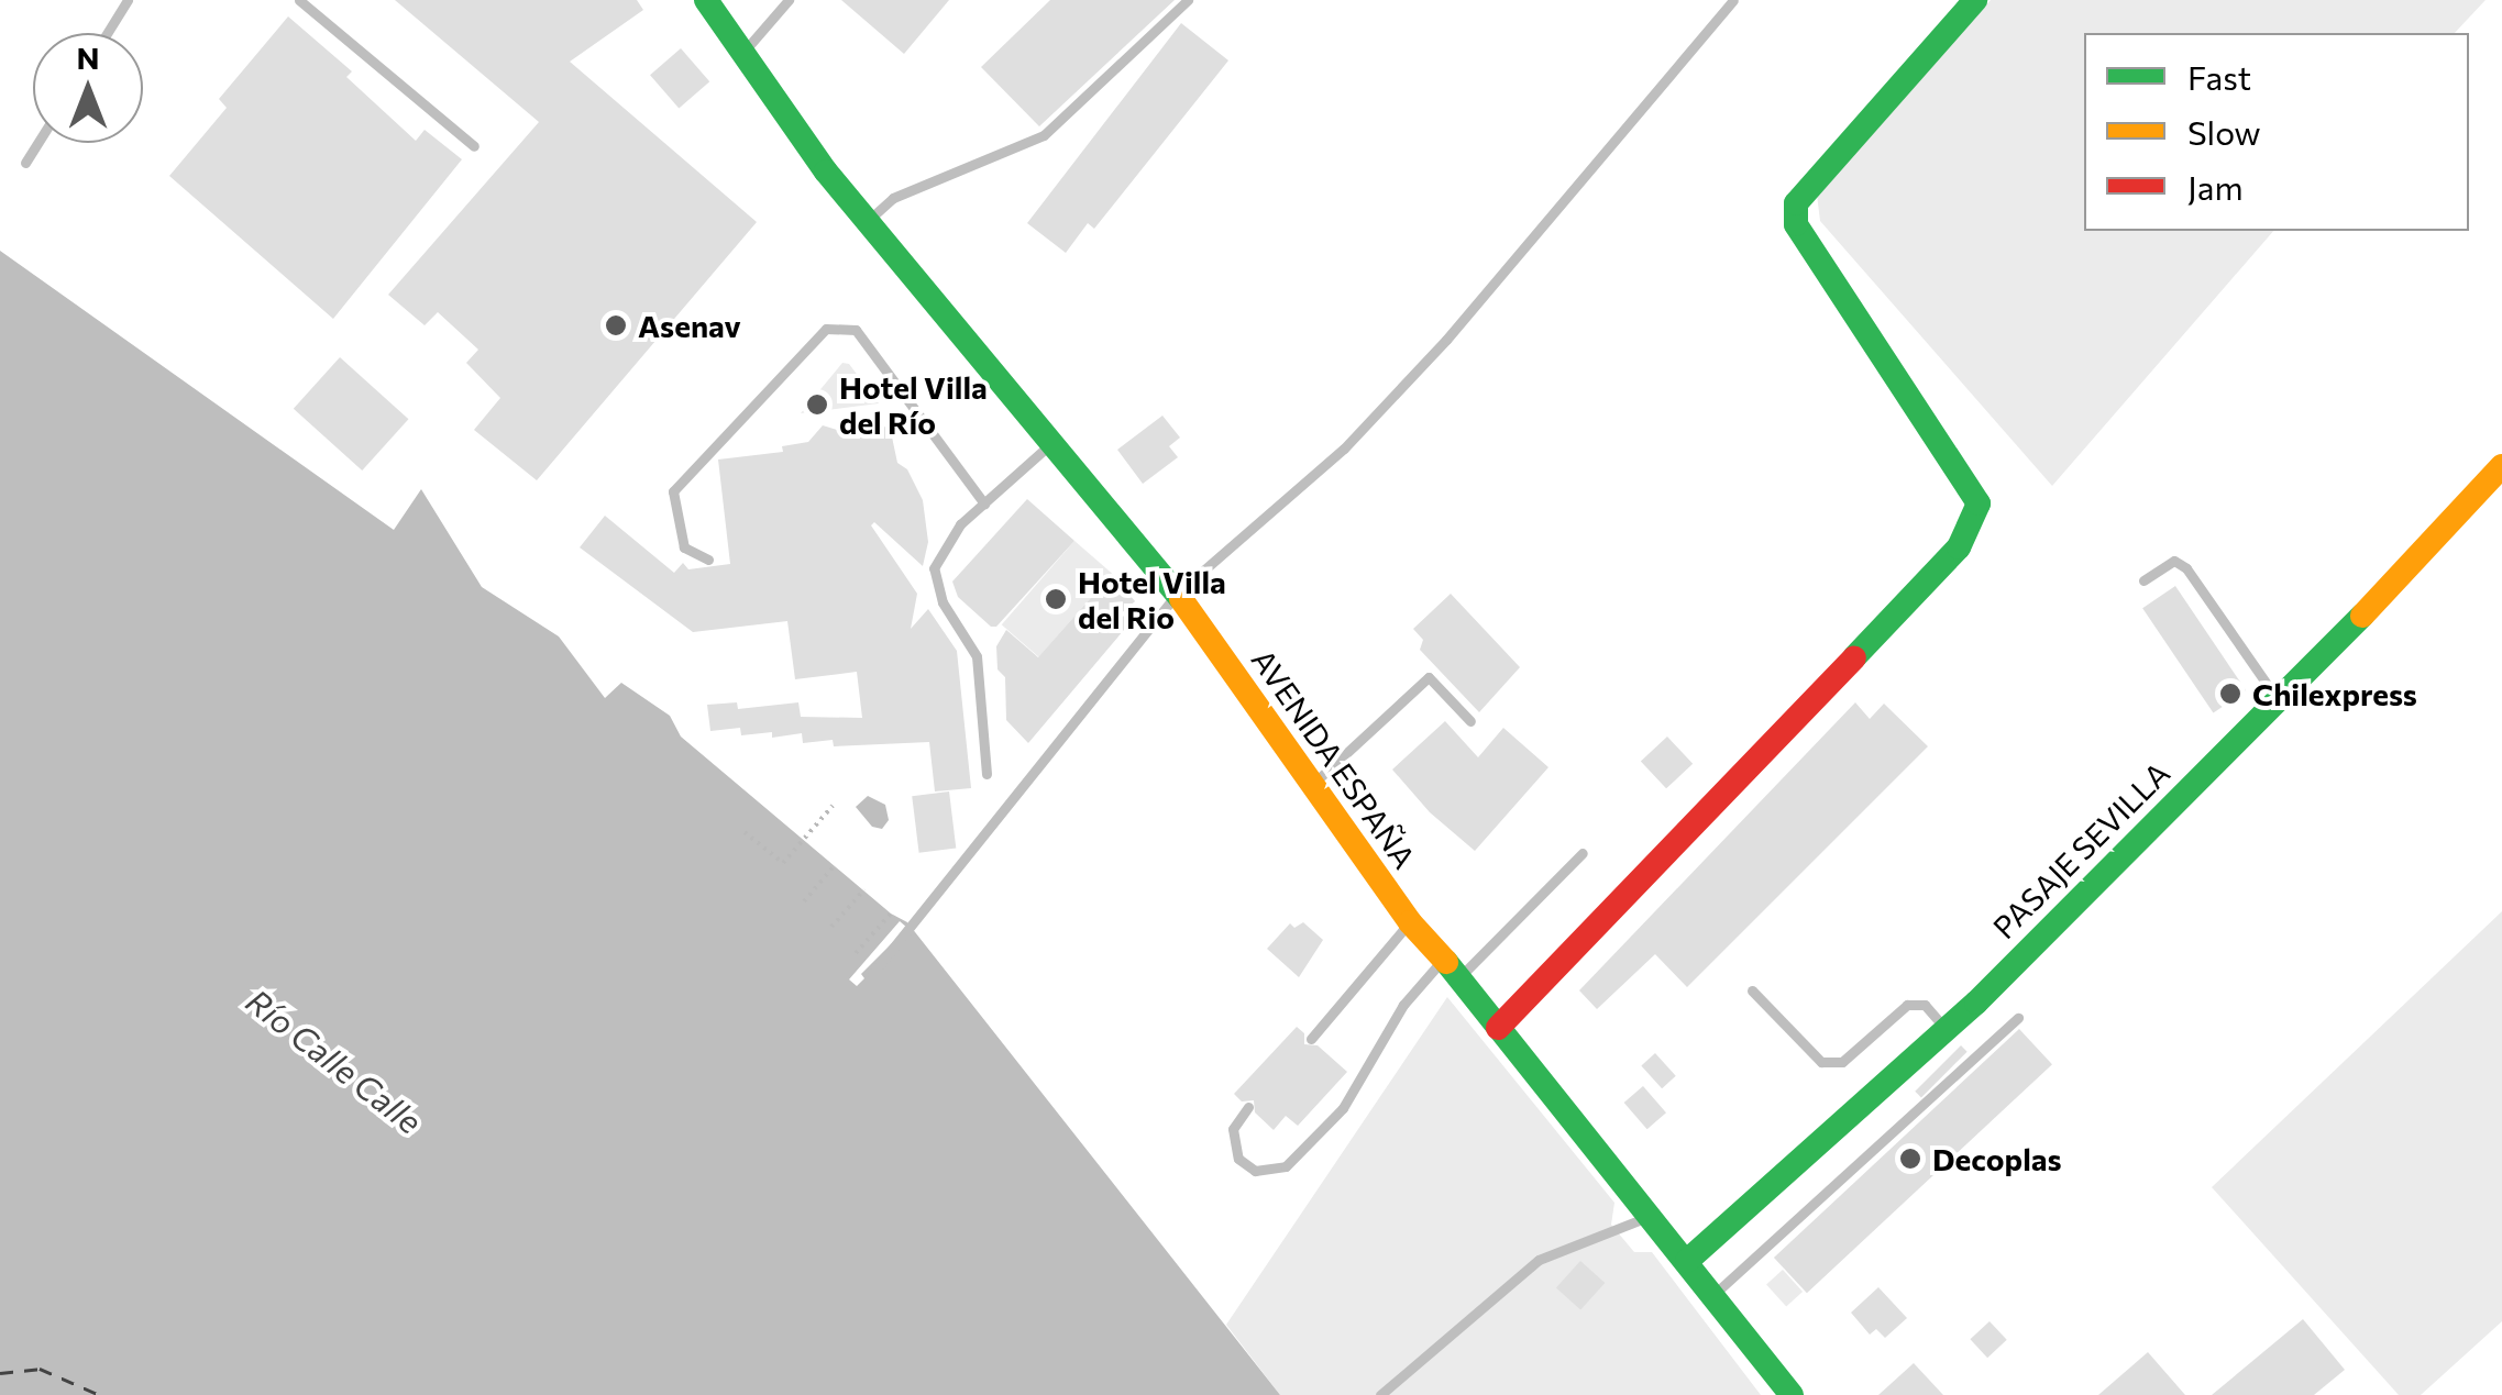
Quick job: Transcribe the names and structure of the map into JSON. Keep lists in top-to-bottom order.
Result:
{
  "streets": {
    "street": ["AVENIDA ESPAÑA", "PASAJE SEVILLA"]
  },
  "crossings": [
    ["AVENIDA ESPAÑA", "PASAJE SEVILLA"]
  ],
  "water": ["Río Calle Calle"],
  "places": [
    "Asenav",
    "Hotel Villa del Río",
    "Hotel Villa del Rio",
    "Chilexpress",
    "Decoplas"
  ],
  "legend": ["Fast", "Slow", "Jam"],
  "north": "top"
}
